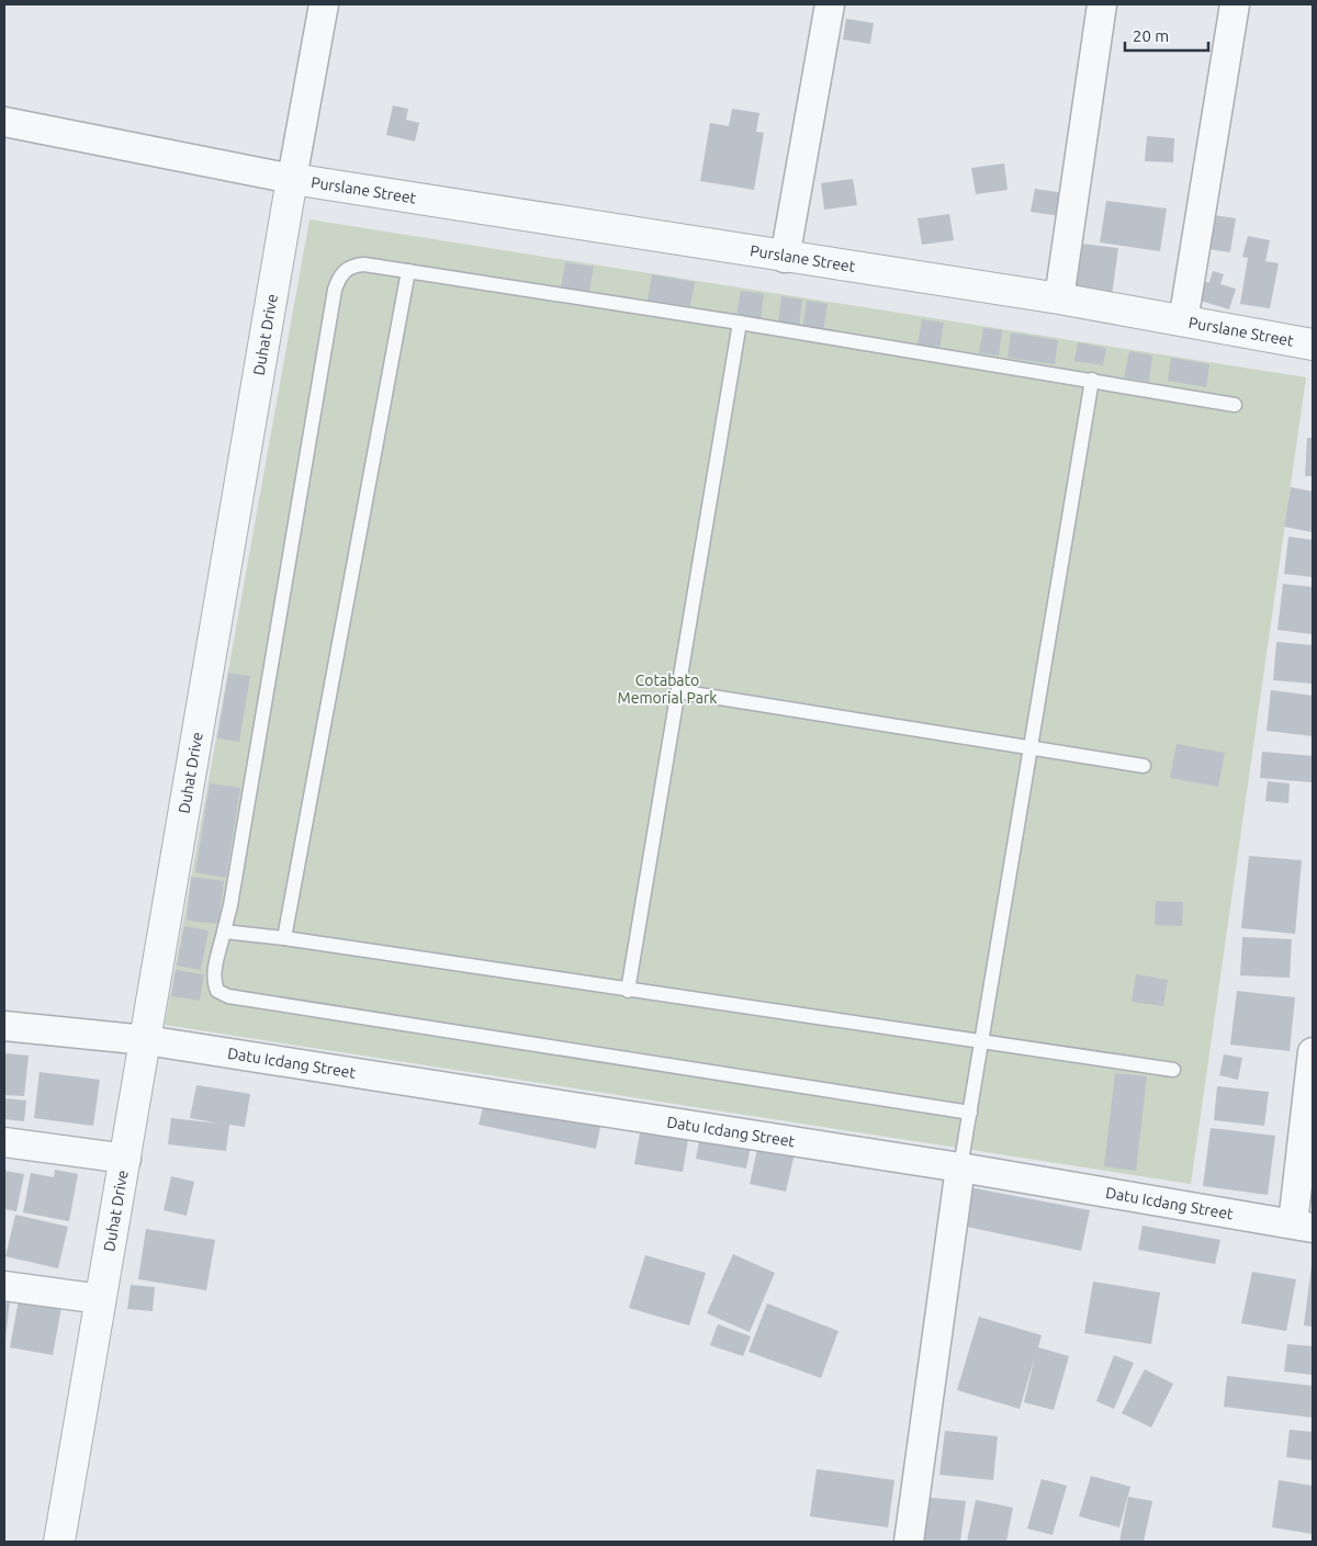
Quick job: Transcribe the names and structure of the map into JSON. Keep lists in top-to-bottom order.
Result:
{
  "streets": {
    "street": ["Purslane Street", "Duhat Drive", "Datu Icdang Street"]
  },
  "crossings": [
    ["Purslane Street", "Duhat Drive"],
    ["Duhat Drive", "Datu Icdang Street"]
  ],
  "parks": ["Cotabato Memorial Park"],
  "scale_bar": "20 m"
}
